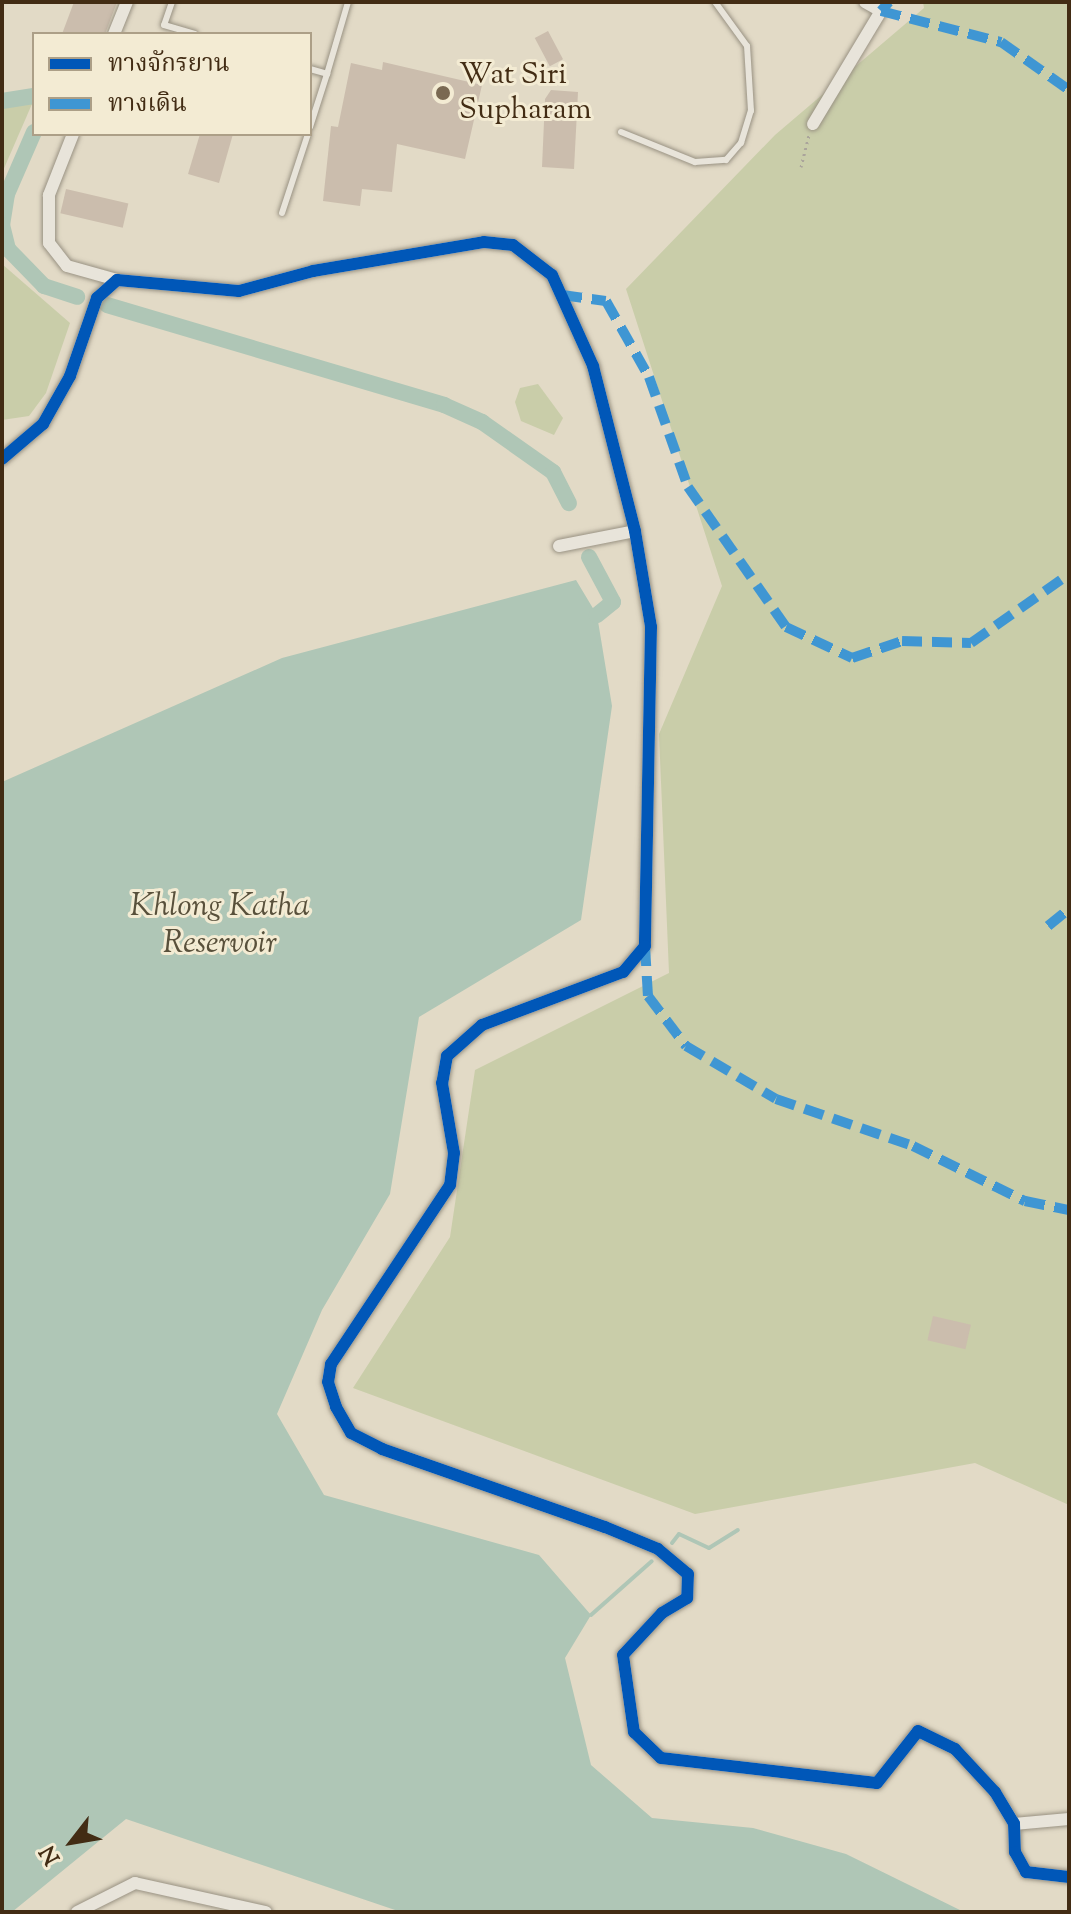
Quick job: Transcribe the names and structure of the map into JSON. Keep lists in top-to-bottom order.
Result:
{
  "water": ["Khlong Katha Reservoir"],
  "places": ["Wat Siri Supharam"],
  "legend": ["ทางจักรยาน", "ทางเดิน"],
  "north": "bottom left"
}
